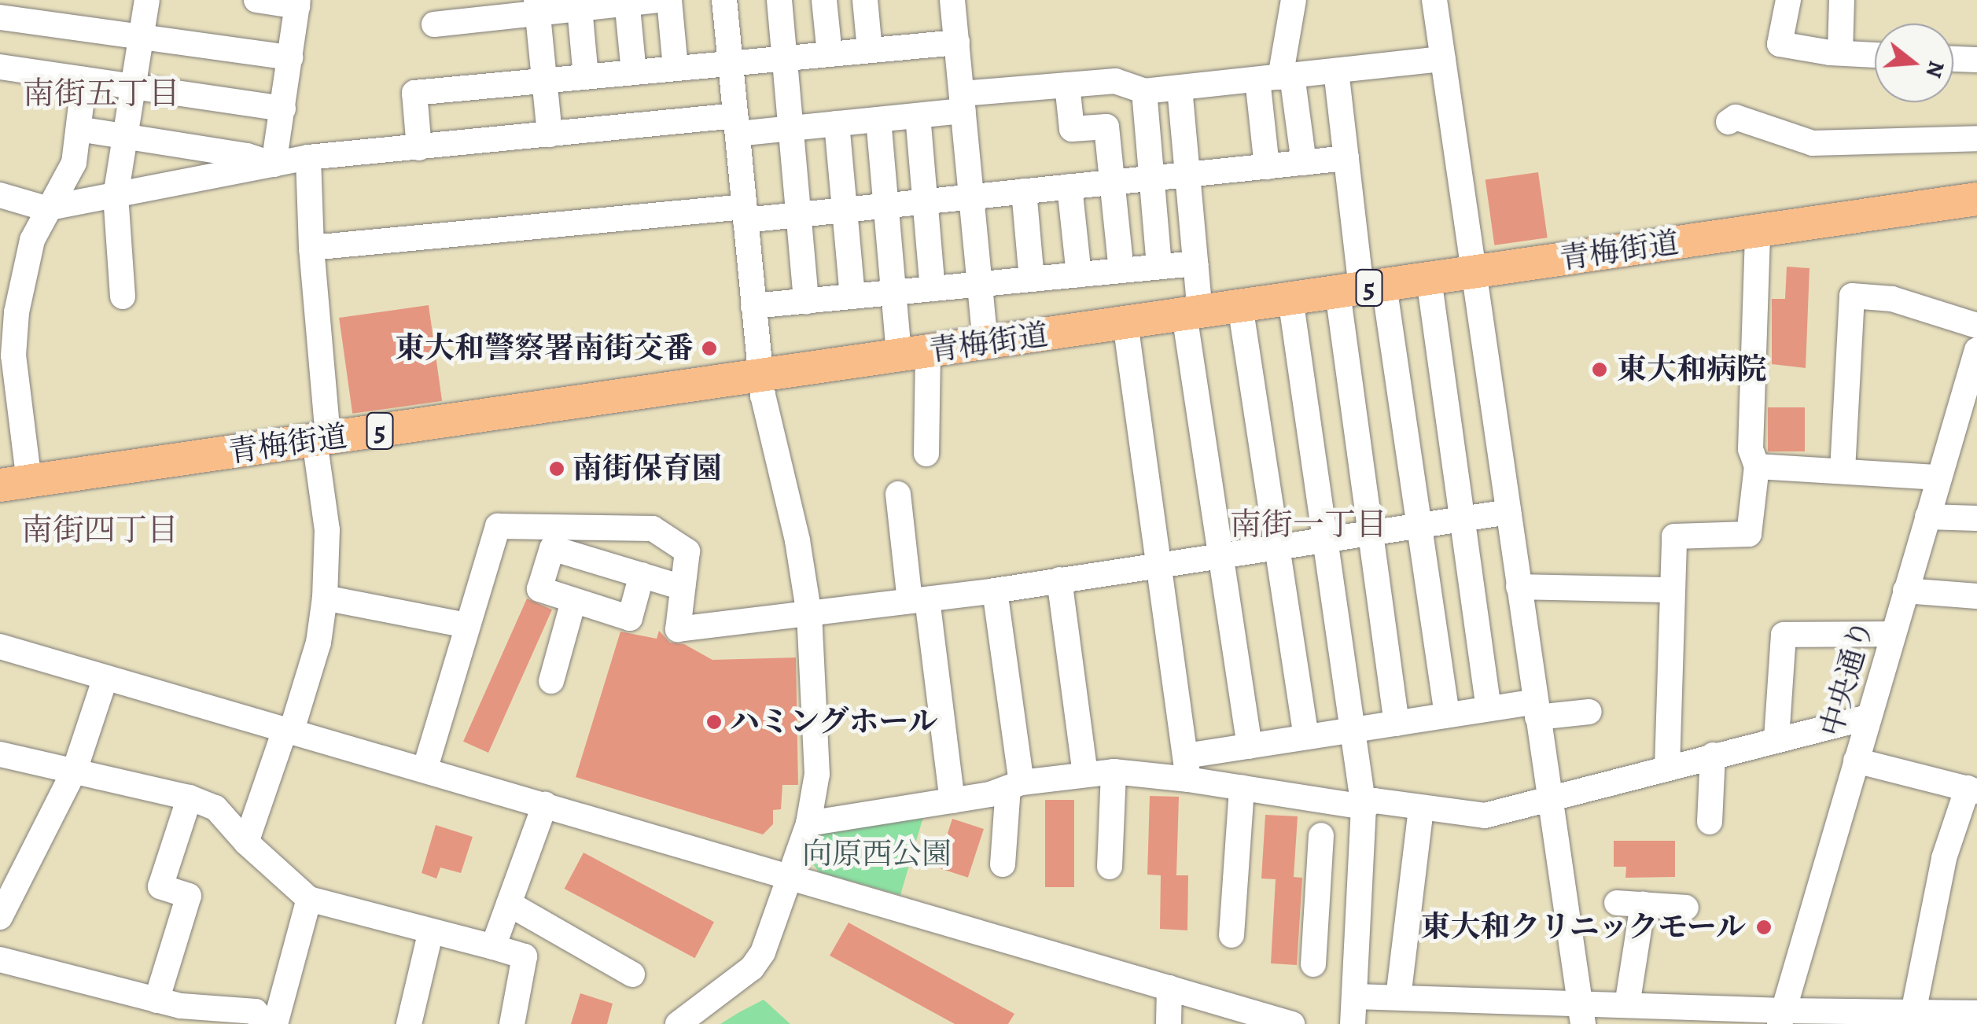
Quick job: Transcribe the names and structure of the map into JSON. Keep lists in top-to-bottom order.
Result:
{
  "streets": {
    "main road": ["青梅街道", "5"],
    "street": ["中央通り"]
  },
  "districts": ["南街五丁目", "南街一丁目", "南街四丁目"],
  "parks": ["向原西公園"],
  "places": [
    "東大和警察署南街交番",
    "東大和病院",
    "南街保育園",
    "ハミングホール",
    "東大和クリニックモール"
  ],
  "north": "right"
}
